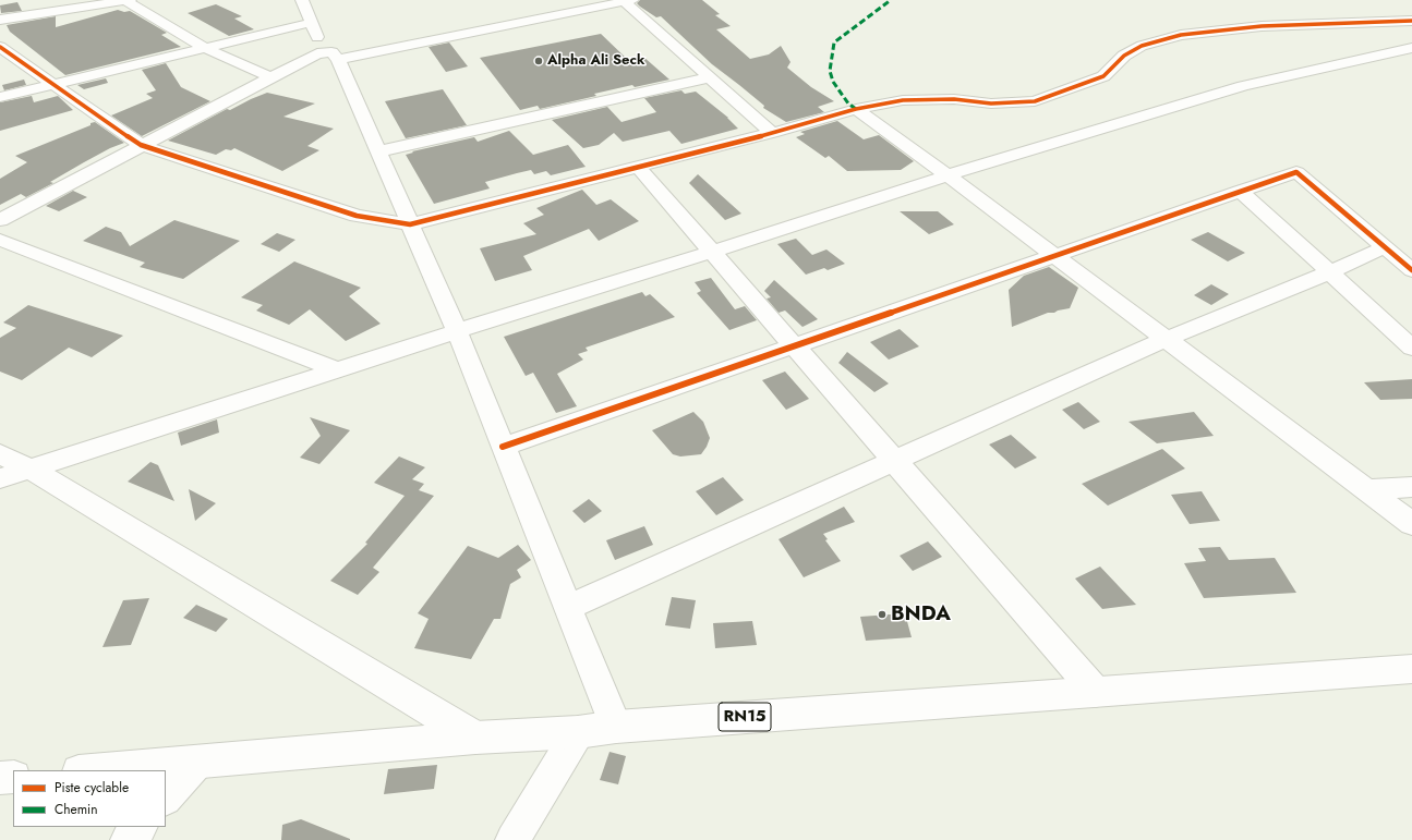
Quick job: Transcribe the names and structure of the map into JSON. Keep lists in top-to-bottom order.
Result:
{
  "streets": {
    "street": ["RN15"]
  },
  "places": ["Alpha Ali Seck", "BNDA"],
  "legend": ["Piste cyclable", "Chemin"]
}
